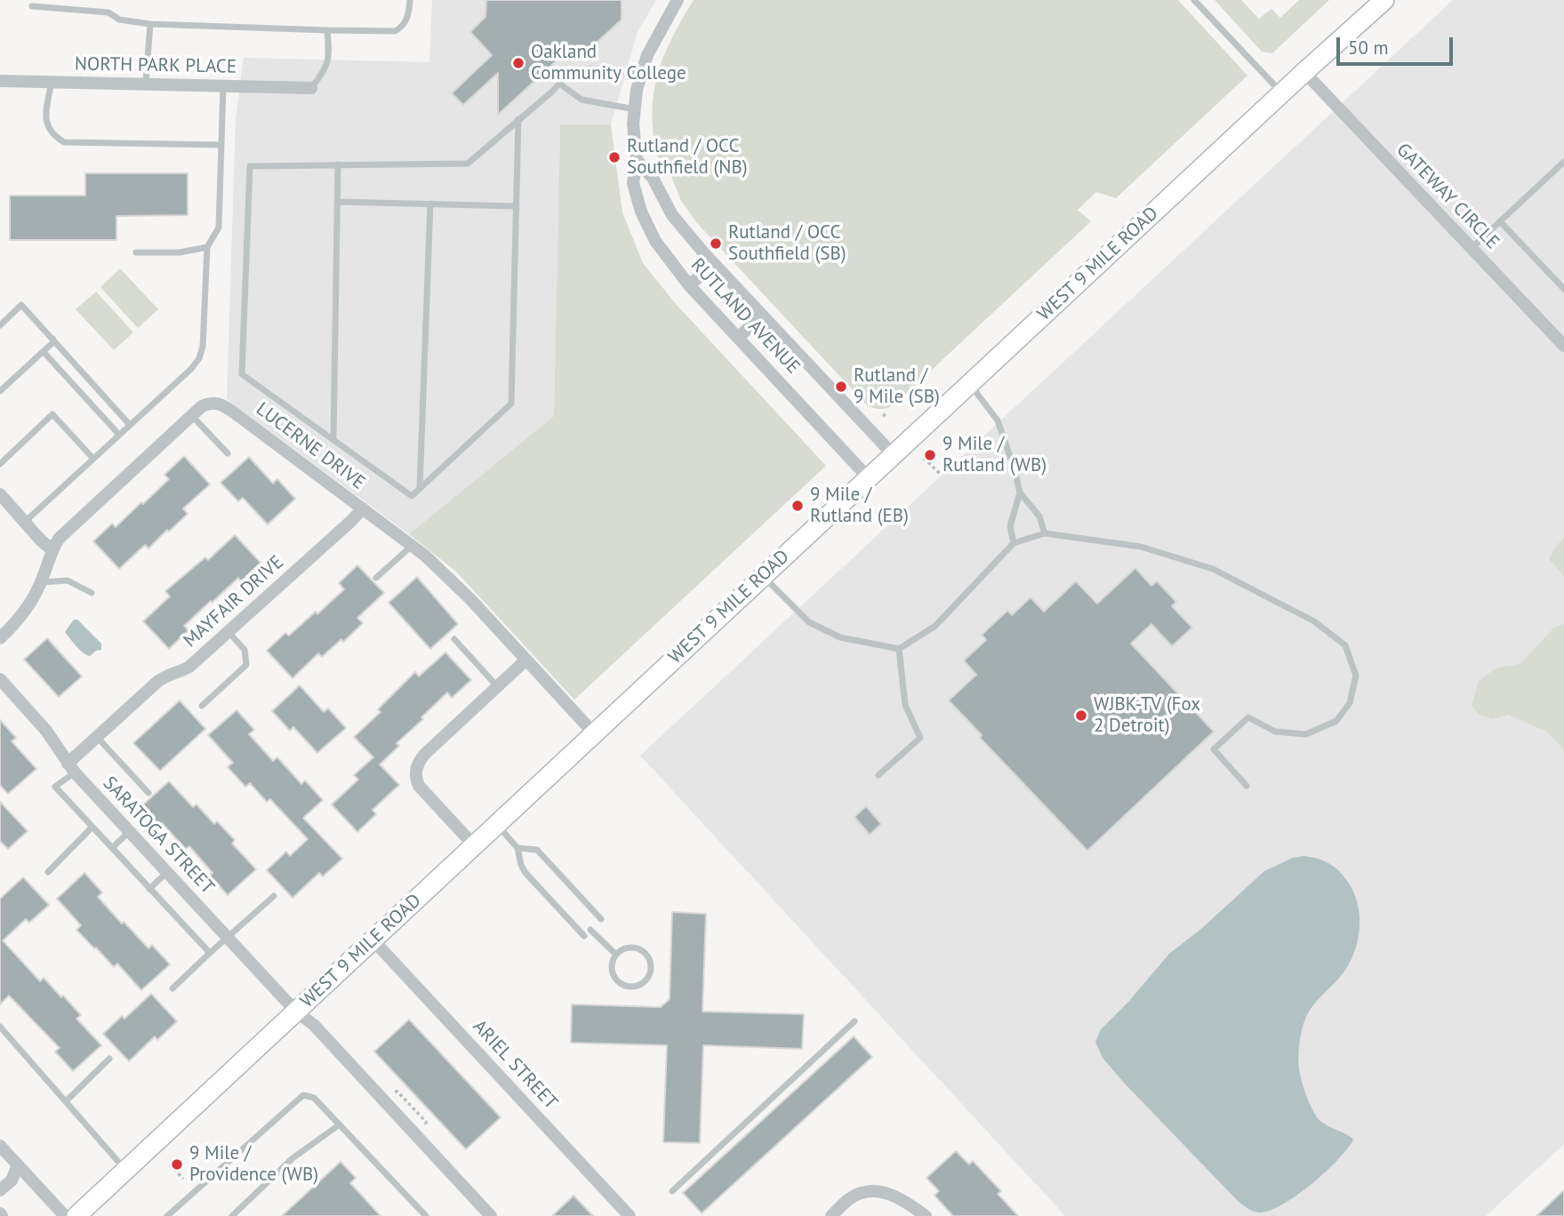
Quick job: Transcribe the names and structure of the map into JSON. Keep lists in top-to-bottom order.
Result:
{
  "streets": {
    "main road": ["WEST 9 MILE ROAD"],
    "street": [
      "NORTH PARK PLACE",
      "GATEWAY CIRCLE",
      "RUTLAND AVENUE",
      "LUCERNE DRIVE",
      "MAYFAIR DRIVE",
      "SARATOGA STREET",
      "ARIEL STREET"
    ]
  },
  "crossings": [
    ["GATEWAY CIRCLE", "WEST 9 MILE ROAD"],
    ["WEST 9 MILE ROAD", "RUTLAND AVENUE"],
    ["WEST 9 MILE ROAD", "LUCERNE DRIVE"],
    ["WEST 9 MILE ROAD", "SARATOGA STREET"],
    ["WEST 9 MILE ROAD", "ARIEL STREET"],
    ["LUCERNE DRIVE", "MAYFAIR DRIVE"],
    ["MAYFAIR DRIVE", "SARATOGA STREET"]
  ],
  "places": [
    "Oakland Community College",
    "Rutland / OCC Southfield (NB)",
    "Rutland / OCC Southfield (SB)",
    "Rutland / 9 Mile (SB)",
    "9 Mile / Rutland (WB)",
    "9 Mile / Rutland (EB)",
    "WJBK-TV (Fox 2 Detroit)",
    "9 Mile / Providence (WB)"
  ],
  "scale_bar": "50 m"
}
